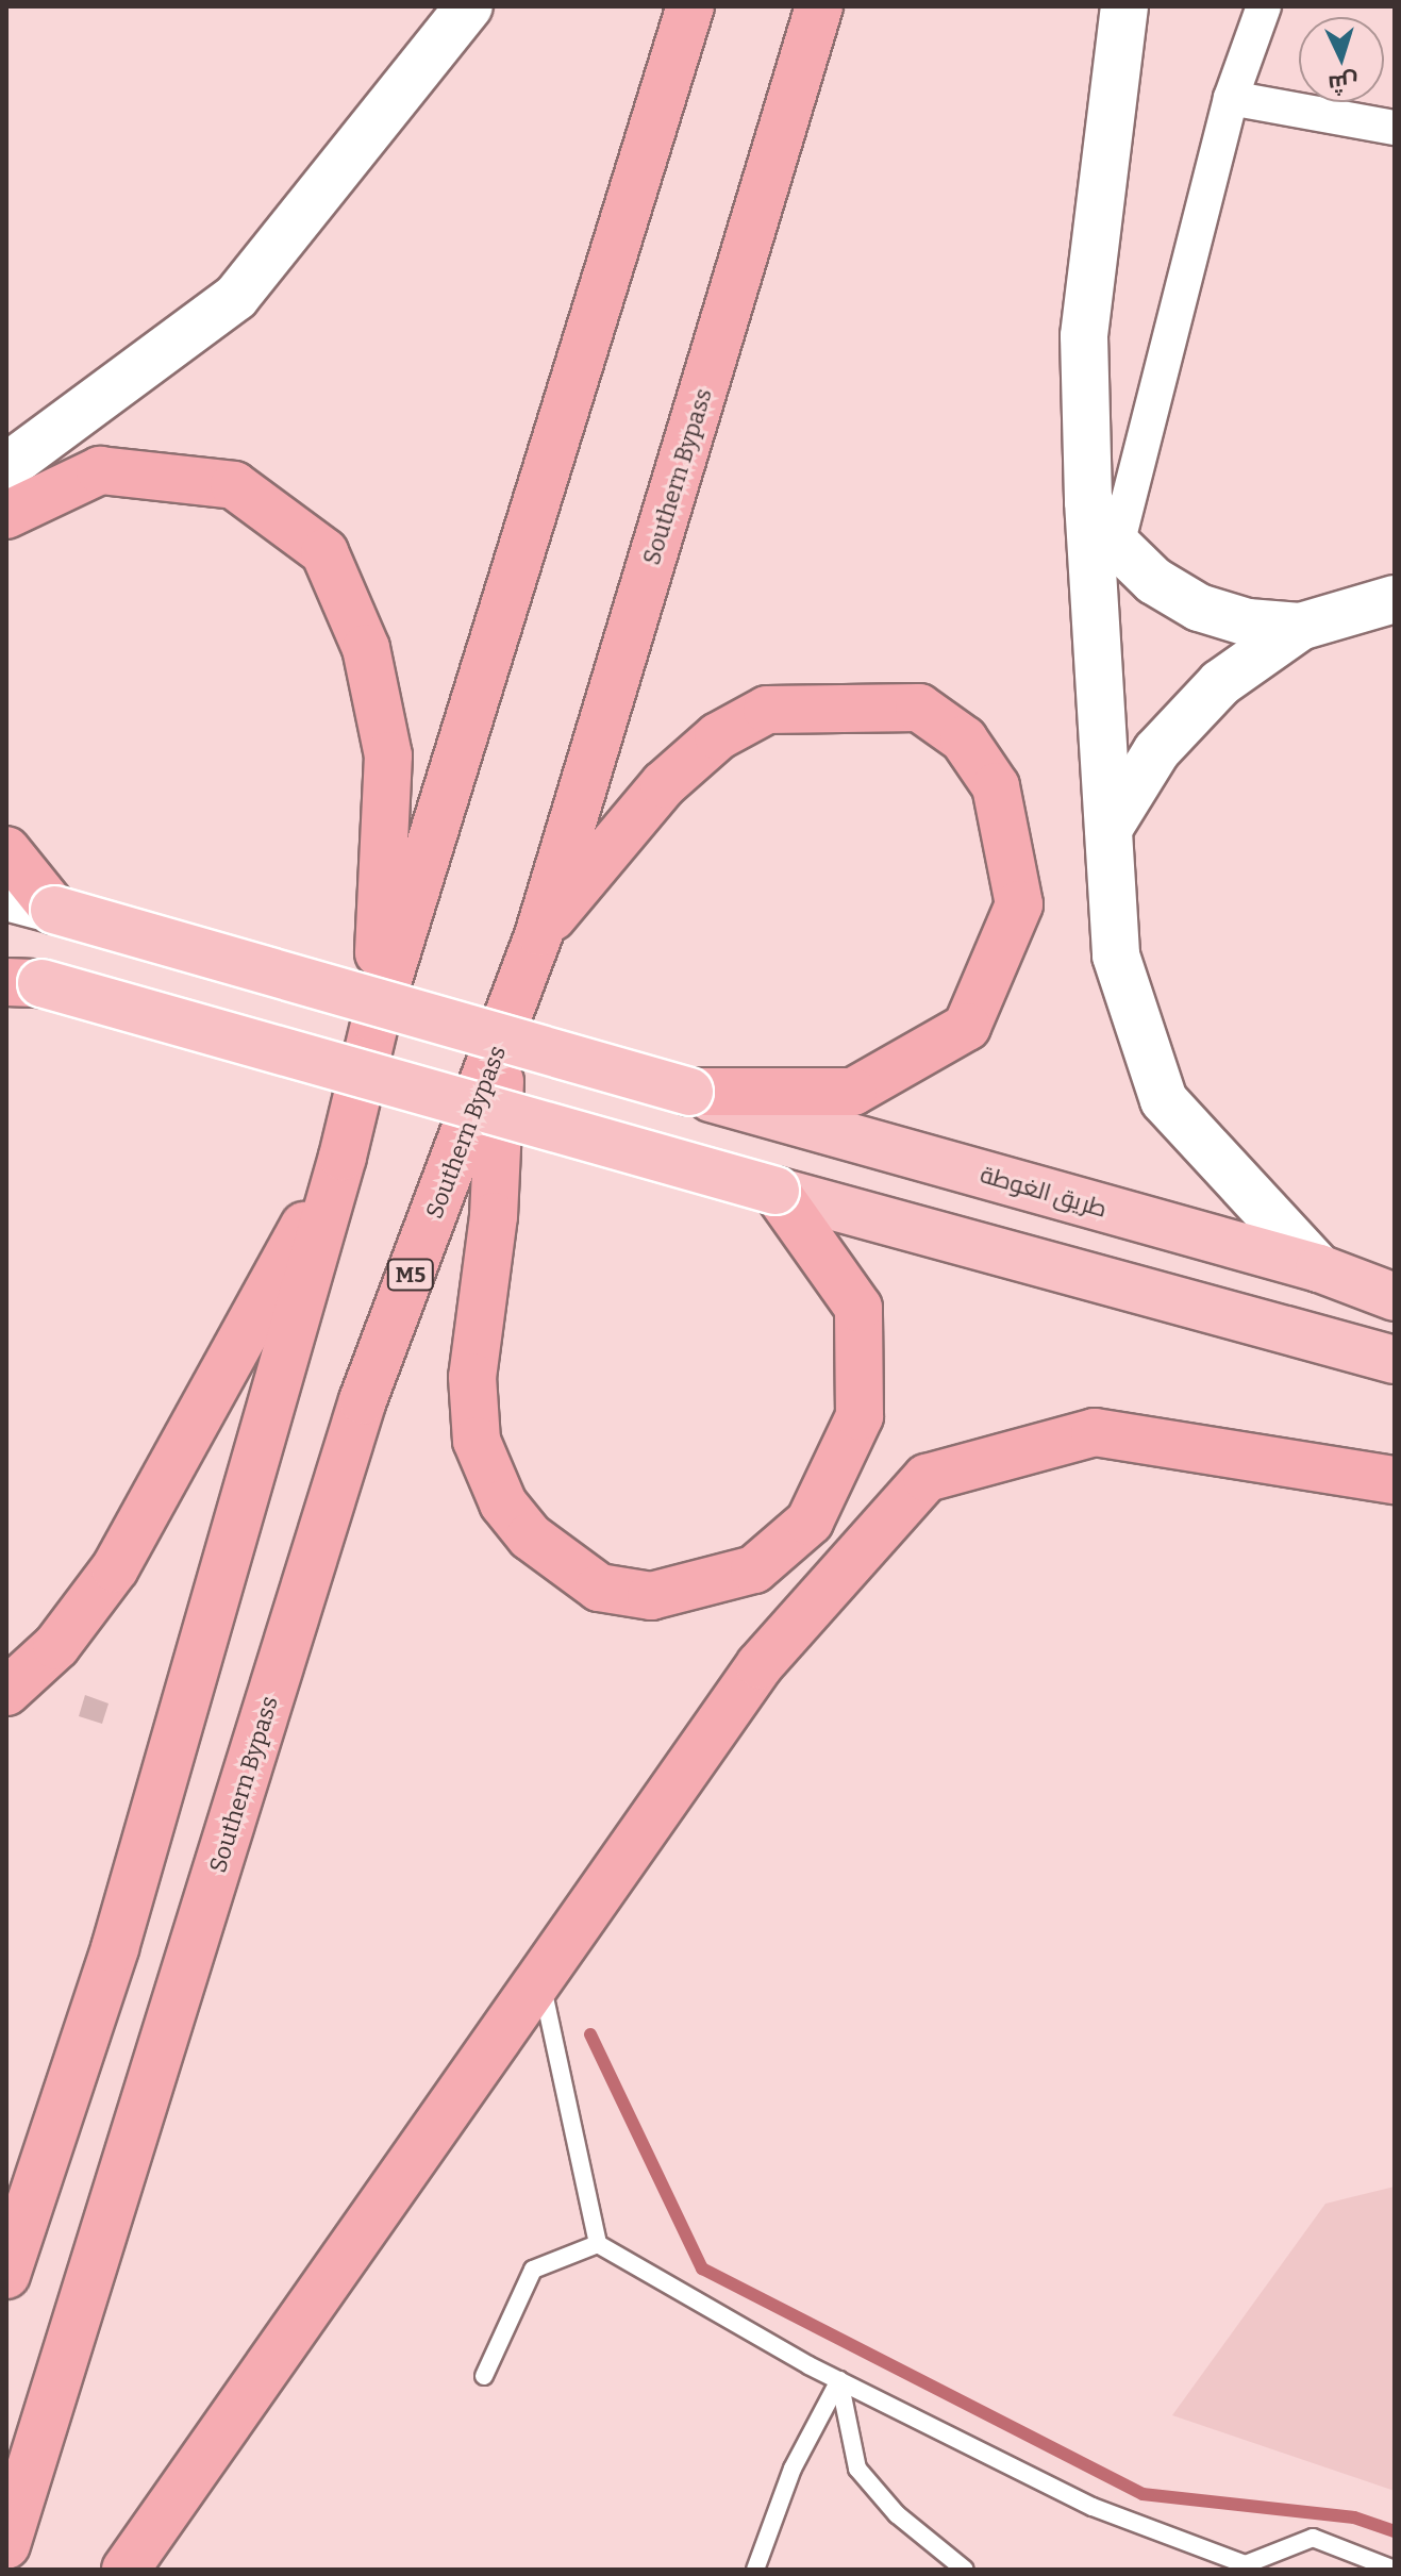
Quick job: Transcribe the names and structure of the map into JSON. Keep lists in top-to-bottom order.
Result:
{
  "streets": {
    "highway": ["Southern Bypass", "M5"],
    "main road": ["طريق الغوطة"]
  },
  "crossings": [
    ["Southern Bypass", "طريق الغوطة"]
  ],
  "north": "bottom"
}
